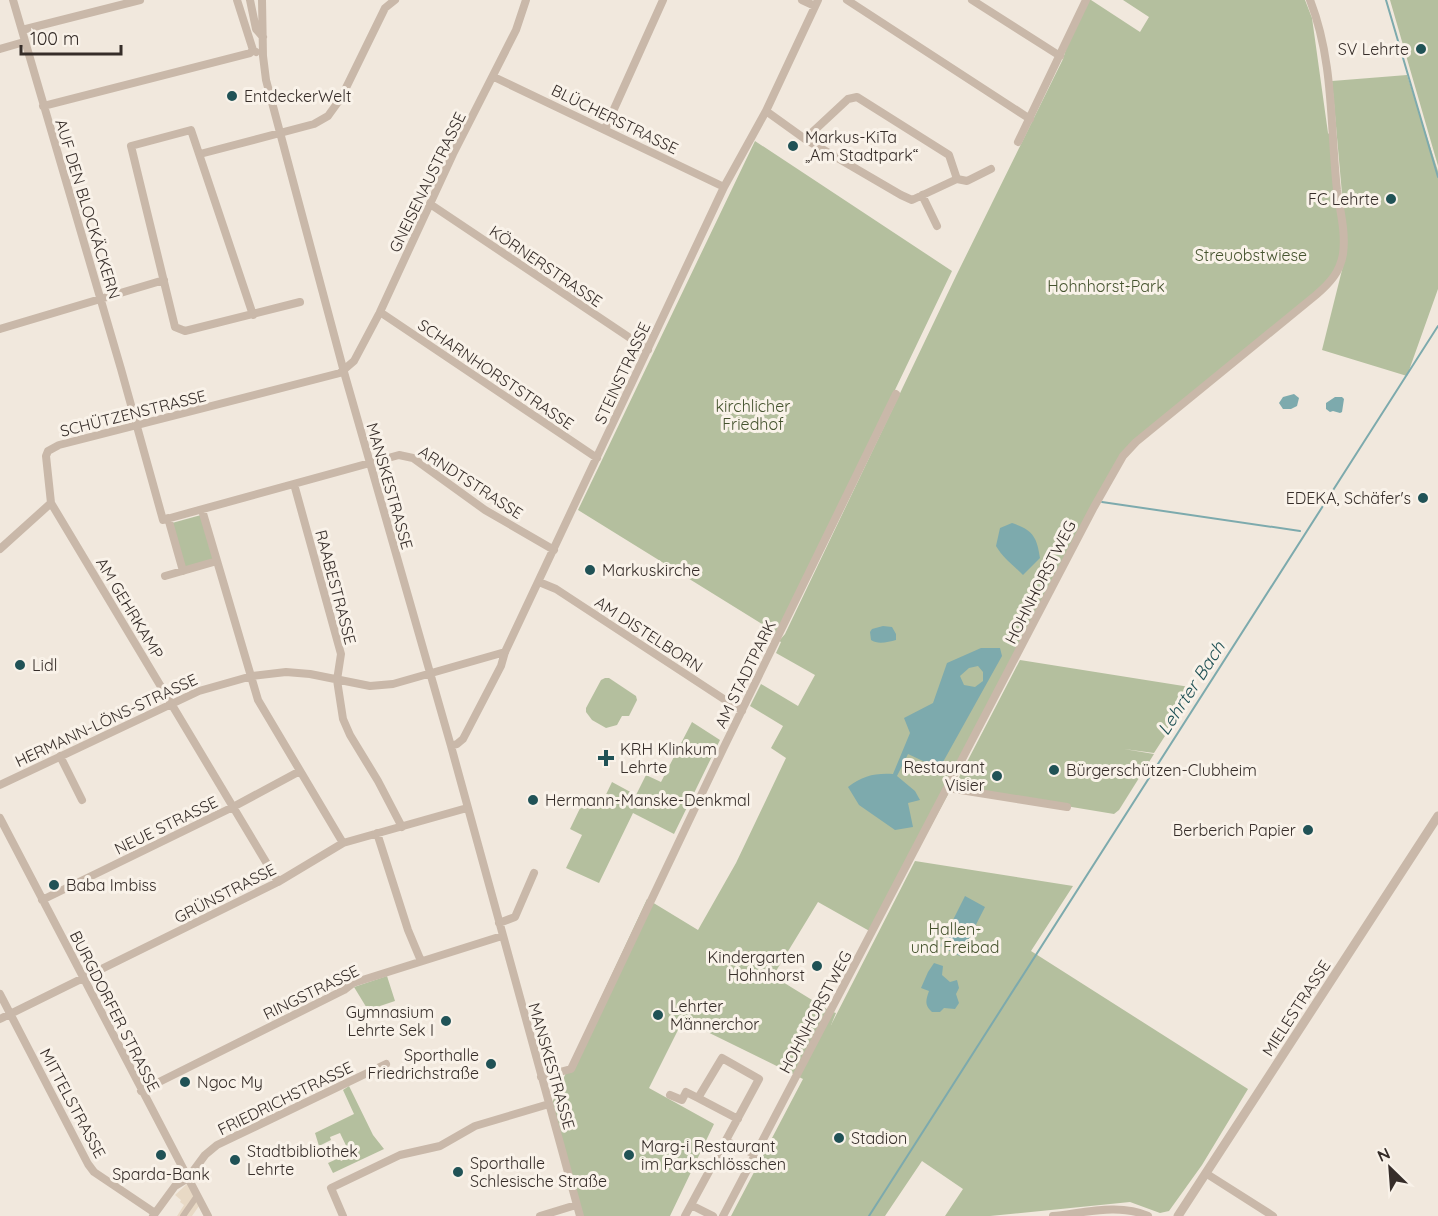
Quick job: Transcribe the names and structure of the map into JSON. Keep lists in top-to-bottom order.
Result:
{
  "streets": {
    "street": [
      "BLÜCHERSTRASSE",
      "GNEISENAUSTRASSE",
      "AUF DEN BLOCKÄCKERN",
      "KÖRNERSTRASSE",
      "STEINSTRASSE",
      "SCHARNHORSTSTRASSE",
      "SCHÜTZENSTRASSE",
      "ARNDTSTRASSE",
      "MANSKESTRASSE",
      "HOHNHORSTWEG",
      "RAABESTRASSE",
      "AM GEHRKAMP",
      "AM DISTELBORN",
      "AM STADTPARK",
      "HERMANN-LÖNS-STRASSE",
      "NEUE STRASSE",
      "GRÜNSTRASSE",
      "RINGSTRASSE",
      "MIELESTRASSE",
      "BURGDORFER STRASSE",
      "FRIEDRICHSTRASSE",
      "MITTELSTRASSE"
    ]
  },
  "crossings": [
    ["BLÜCHERSTRASSE", "GNEISENAUSTRASSE"],
    ["BLÜCHERSTRASSE", "STEINSTRASSE"],
    ["GNEISENAUSTRASSE", "KÖRNERSTRASSE"],
    ["GNEISENAUSTRASSE", "SCHARNHORSTSTRASSE"],
    ["GNEISENAUSTRASSE", "SCHÜTZENSTRASSE"],
    ["GNEISENAUSTRASSE", "MANSKESTRASSE"],
    ["AUF DEN BLOCKÄCKERN", "SCHÜTZENSTRASSE"],
    ["AUF DEN BLOCKÄCKERN", "ARNDTSTRASSE"],
    ["KÖRNERSTRASSE", "STEINSTRASSE"],
    ["STEINSTRASSE", "SCHARNHORSTSTRASSE"],
    ["STEINSTRASSE", "ARNDTSTRASSE"],
    ["STEINSTRASSE", "MANSKESTRASSE"],
    ["STEINSTRASSE", "AM DISTELBORN"],
    ["STEINSTRASSE", "HERMANN-LÖNS-STRASSE"],
    ["SCHÜTZENSTRASSE", "MANSKESTRASSE"],
    ["SCHÜTZENSTRASSE", "AM GEHRKAMP"],
    ["ARNDTSTRASSE", "MANSKESTRASSE"],
    ["ARNDTSTRASSE", "RAABESTRASSE"],
    ["MANSKESTRASSE", "AM STADTPARK"],
    ["MANSKESTRASSE", "HERMANN-LÖNS-STRASSE"],
    ["MANSKESTRASSE", "GRÜNSTRASSE"],
    ["MANSKESTRASSE", "RINGSTRASSE"],
    ["RAABESTRASSE", "HERMANN-LÖNS-STRASSE"],
    ["RAABESTRASSE", "GRÜNSTRASSE"],
    ["AM GEHRKAMP", "HERMANN-LÖNS-STRASSE"],
    ["AM GEHRKAMP", "NEUE STRASSE"],
    ["AM GEHRKAMP", "GRÜNSTRASSE"],
    ["AM DISTELBORN", "AM STADTPARK"],
    ["NEUE STRASSE", "BURGDORFER STRASSE"],
    ["GRÜNSTRASSE", "BURGDORFER STRASSE"],
    ["GRÜNSTRASSE", "MITTELSTRASSE"],
    ["RINGSTRASSE", "BURGDORFER STRASSE"],
    ["BURGDORFER STRASSE", "FRIEDRICHSTRASSE"],
    ["FRIEDRICHSTRASSE", "MITTELSTRASSE"]
  ],
  "water": ["Lehrter Bach"],
  "parks": [
    "Streuobstwiese",
    "Hohnhorst-Park",
    "kirchlicher Friedhof",
    "Hallen- und Freibad"
  ],
  "places": {
    "other": [
      "SV Lehrte",
      "EntdeckerWelt",
      "Markus-KiTa „Am Stadtpark“",
      "FC Lehrte",
      "EDEKA, Schäfer's",
      "Markuskirche",
      "Lidl",
      "Bürgerschützen-Clubheim",
      "Restaurant Visier",
      "Hermann-Manske-Denkmal",
      "Berberich Papier",
      "Baba Imbiss",
      "Kindergarten Hohnhorst",
      "Lehrter Männerchor",
      "Gymnasium Lehrte Sek I",
      "Sporthalle Friedrichstraße",
      "Ngoc My",
      "Stadion",
      "Sparda-Bank",
      "Marg-i Restaurant im Parkschlösschen",
      "Stadtbibliothek Lehrte",
      "Sporthalle Schlesische Straße"
    ],
    "health": ["KRH Klinkum Lehrte"]
  },
  "scale_bar": "100 m",
  "north": "top left"
}
